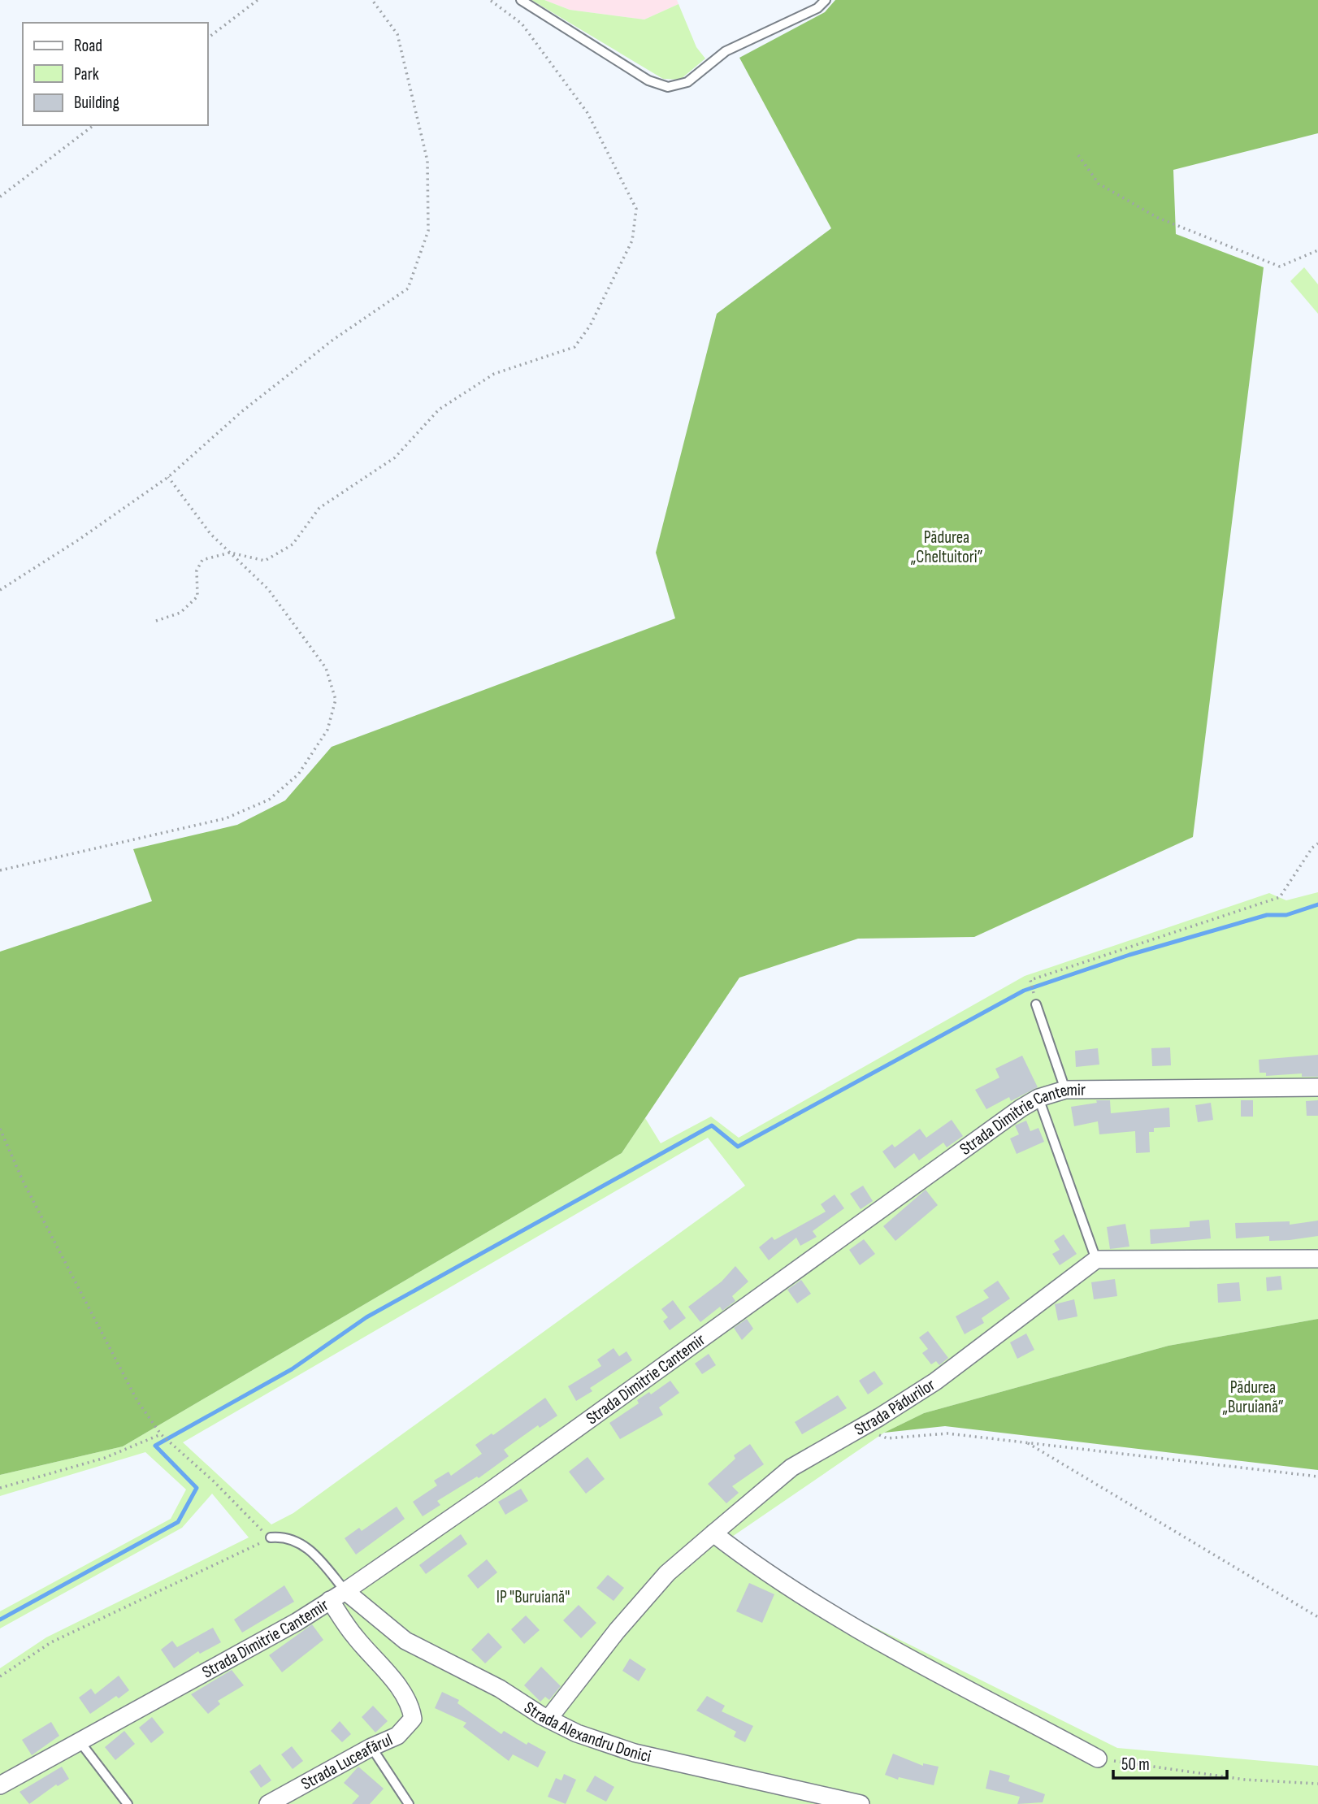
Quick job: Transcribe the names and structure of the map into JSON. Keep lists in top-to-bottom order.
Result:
{
  "streets": {
    "street": [
      "Strada Dimitrie Cantemir",
      "Strada Pădurilor",
      "Strada Alexandru Donici",
      "Strada Luceafărul"
    ]
  },
  "crossings": [
    ["Strada Dimitrie Cantemir", "Strada Alexandru Donici"],
    ["Strada Dimitrie Cantemir", "Strada Luceafărul"],
    ["Strada Pădurilor", "Strada Alexandru Donici"]
  ],
  "parks": ["Pădurea „Cheltuitori”", "Pădurea „Buruiană”", "IP \"Buruiană\""],
  "legend": ["Road", "Park", "Building"],
  "scale_bar": "50 m"
}
